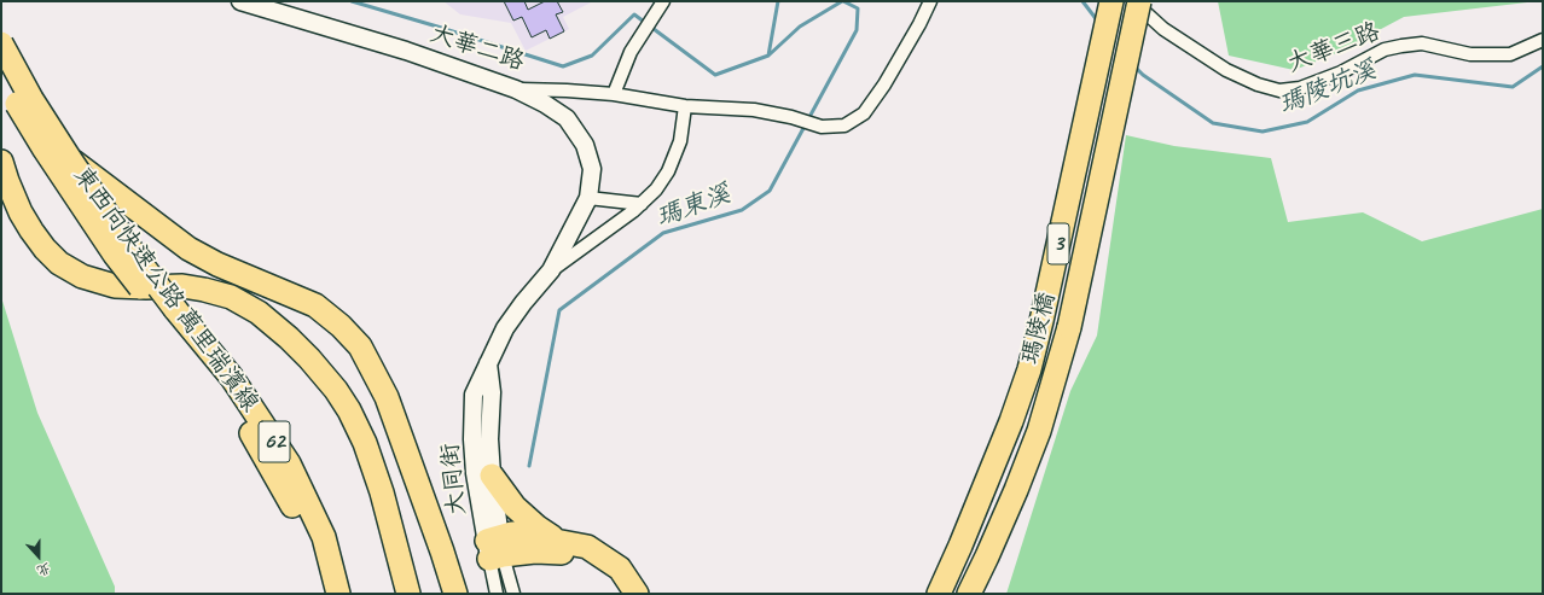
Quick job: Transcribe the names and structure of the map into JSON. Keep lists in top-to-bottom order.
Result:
{
  "streets": {
    "highway": [
      "3",
      "東西向快速公路 萬里瑞濱線",
      "瑪陵橋",
      "62"
    ],
    "street": ["大華二路", "大華三路", "大同街"]
  },
  "water": ["瑪陵坑溪", "瑪東溪"],
  "north": "bottom"
}
